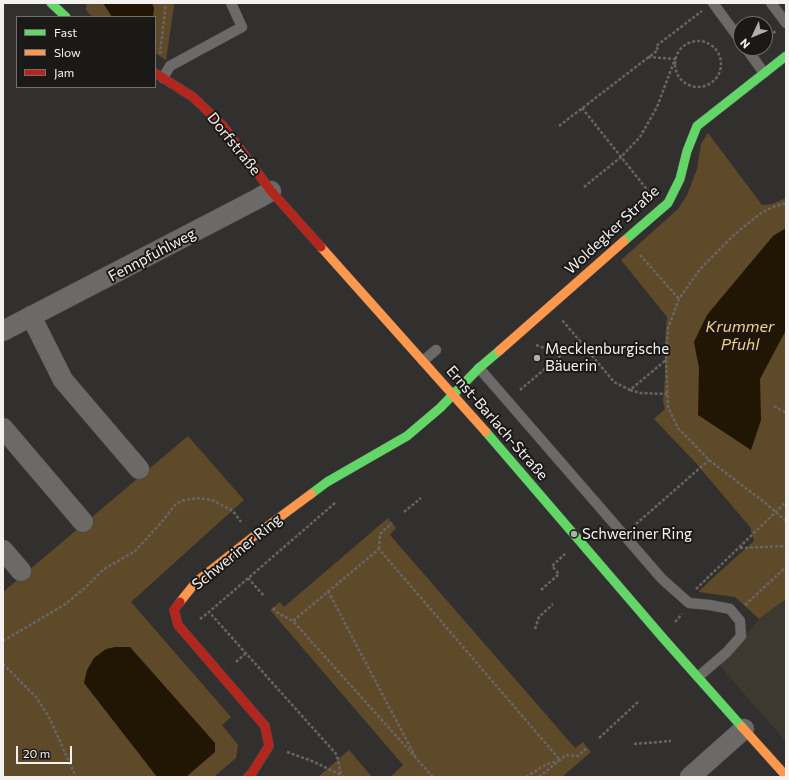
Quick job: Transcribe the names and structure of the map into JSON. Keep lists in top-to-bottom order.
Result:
{
  "streets": {
    "street": [
      "Dorfstraße",
      "Woldegker Straße",
      "Fennpfuhlweg",
      "Ernst-Barlach-Straße",
      "Schweriner Ring"
    ]
  },
  "crossings": [
    ["Dorfstraße", "Fennpfuhlweg"],
    ["Dorfstraße", "Ernst-Barlach-Straße"],
    ["Woldegker Straße", "Ernst-Barlach-Straße"],
    ["Woldegker Straße", "Schweriner Ring"],
    ["Fennpfuhlweg", "Ernst-Barlach-Straße"],
    ["Ernst-Barlach-Straße", "Schweriner Ring"]
  ],
  "water": ["Krummer Pfuhl"],
  "places": ["Mecklenburgische Bäuerin", "Schweriner Ring"],
  "legend": ["Fast", "Slow", "Jam"],
  "scale_bar": "20 m",
  "north": "bottom left"
}
